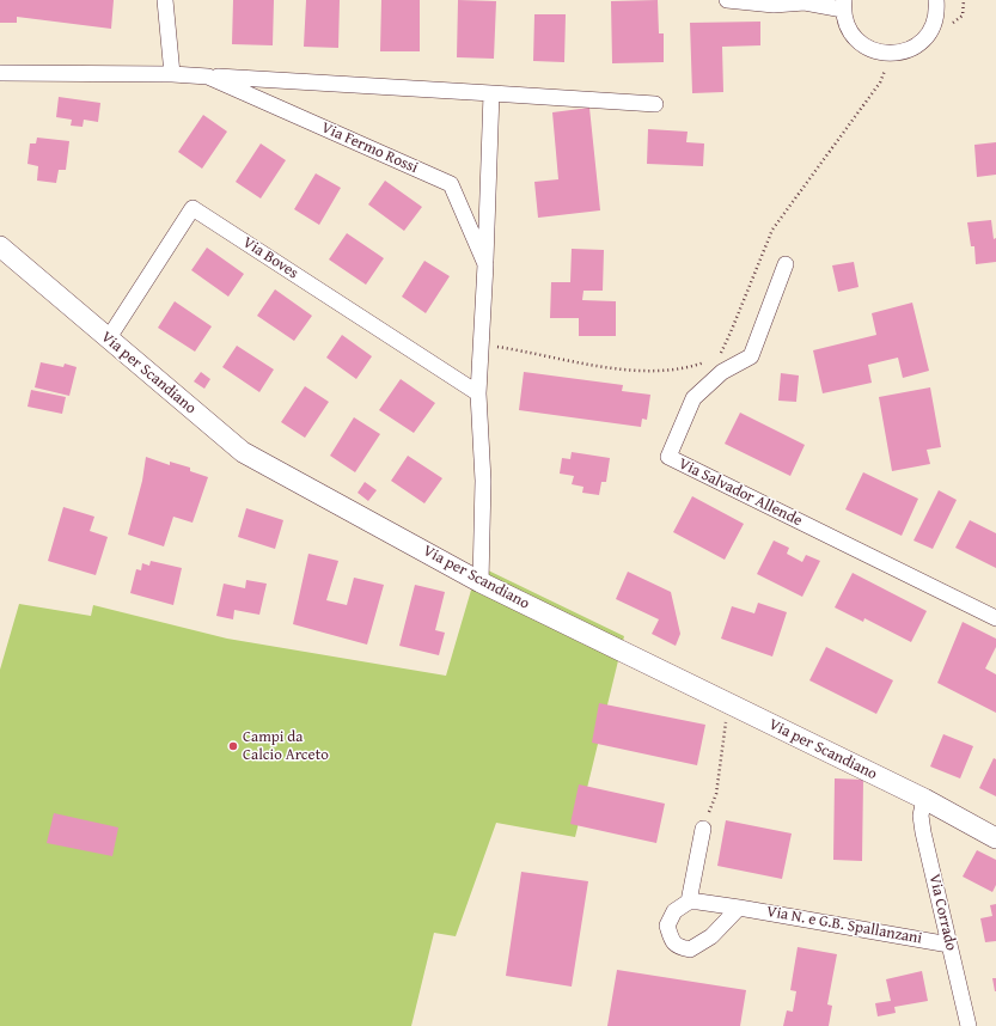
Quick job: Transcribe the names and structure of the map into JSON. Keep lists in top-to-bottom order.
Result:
{
  "streets": {
    "street": [
      "Via Fermo Rossi",
      "Via Boves",
      "Via per Scandiano",
      "Via Salvador Allende",
      "Via Corrado",
      "Via N. e G.B. Spallanzani"
    ]
  },
  "crossings": [
    ["Via Fermo Rossi", "Via Boves"],
    ["Via Fermo Rossi", "Via per Scandiano"],
    ["Via Boves", "Via per Scandiano"],
    ["Via per Scandiano", "Via Corrado"],
    ["Via Corrado", "Via N. e G.B. Spallanzani"]
  ],
  "places": ["Campi da Calcio Arceto"]
}
